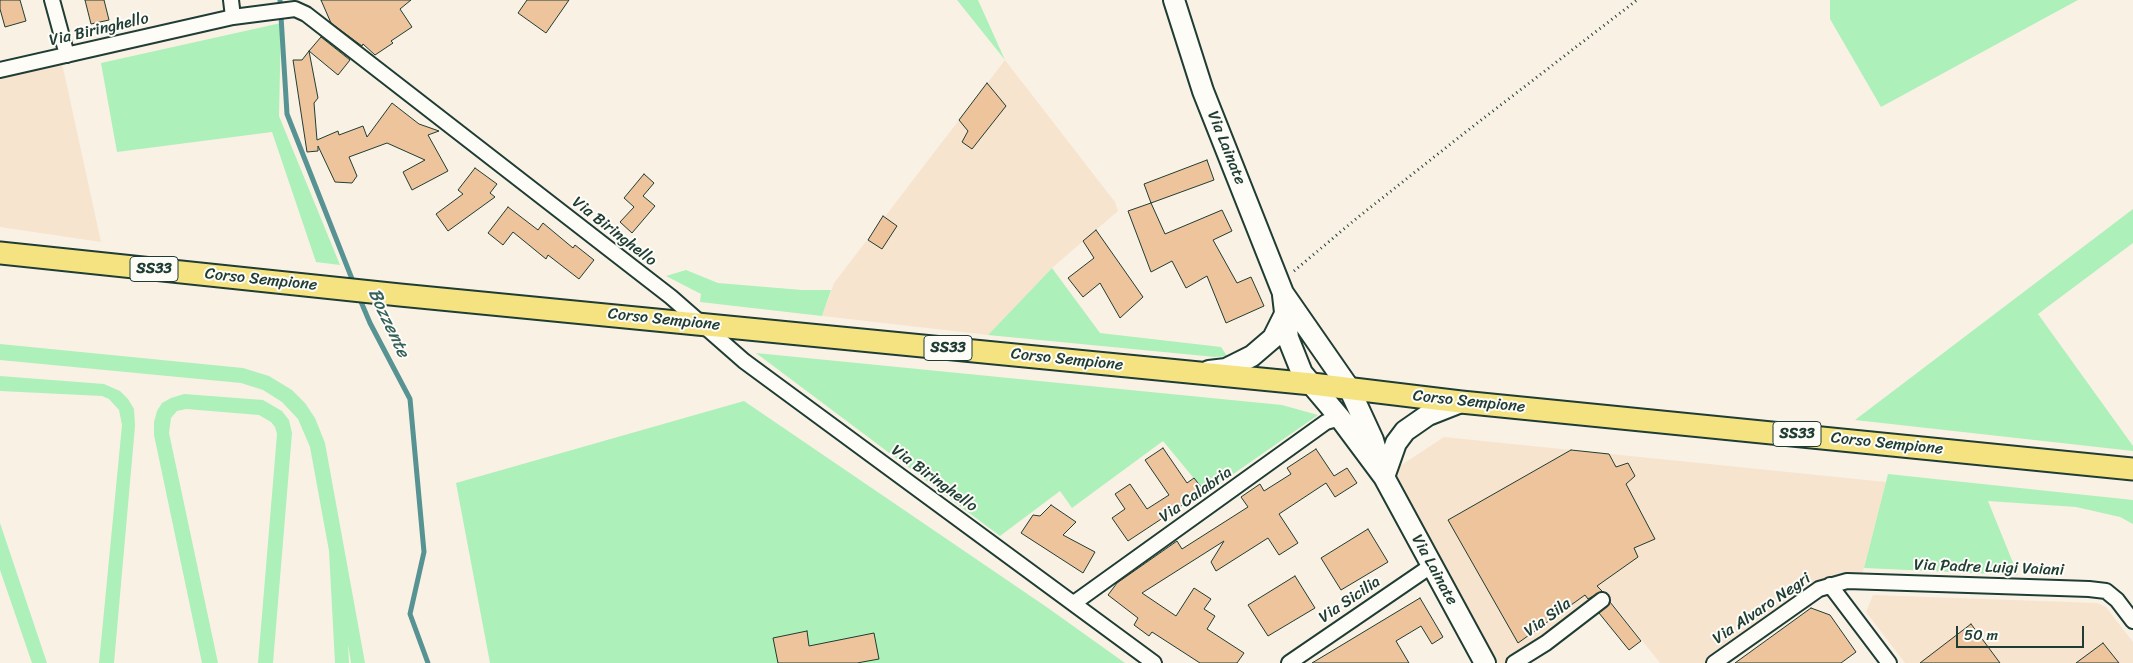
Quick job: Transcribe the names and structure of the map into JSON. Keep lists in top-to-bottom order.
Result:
{
  "streets": {
    "main road": ["Via Lainate", "SS33", "Corso Sempione"],
    "street": [
      "Via Biringhello",
      "Via Calabria",
      "Via Padre Luigi Vaiani",
      "Via Sicilia",
      "Via Alvaro Negri",
      "Via Sila"
    ]
  },
  "crossings": [
    ["Via Biringhello", "Corso Sempione"],
    ["Via Biringhello", "Via Calabria"],
    ["Via Lainate", "Corso Sempione"],
    ["Via Lainate", "Via Calabria"],
    ["Via Lainate", "Via Sicilia"],
    ["Via Padre Luigi Vaiani", "Via Alvaro Negri"]
  ],
  "water": ["Bozzente"],
  "scale_bar": "50 m"
}
